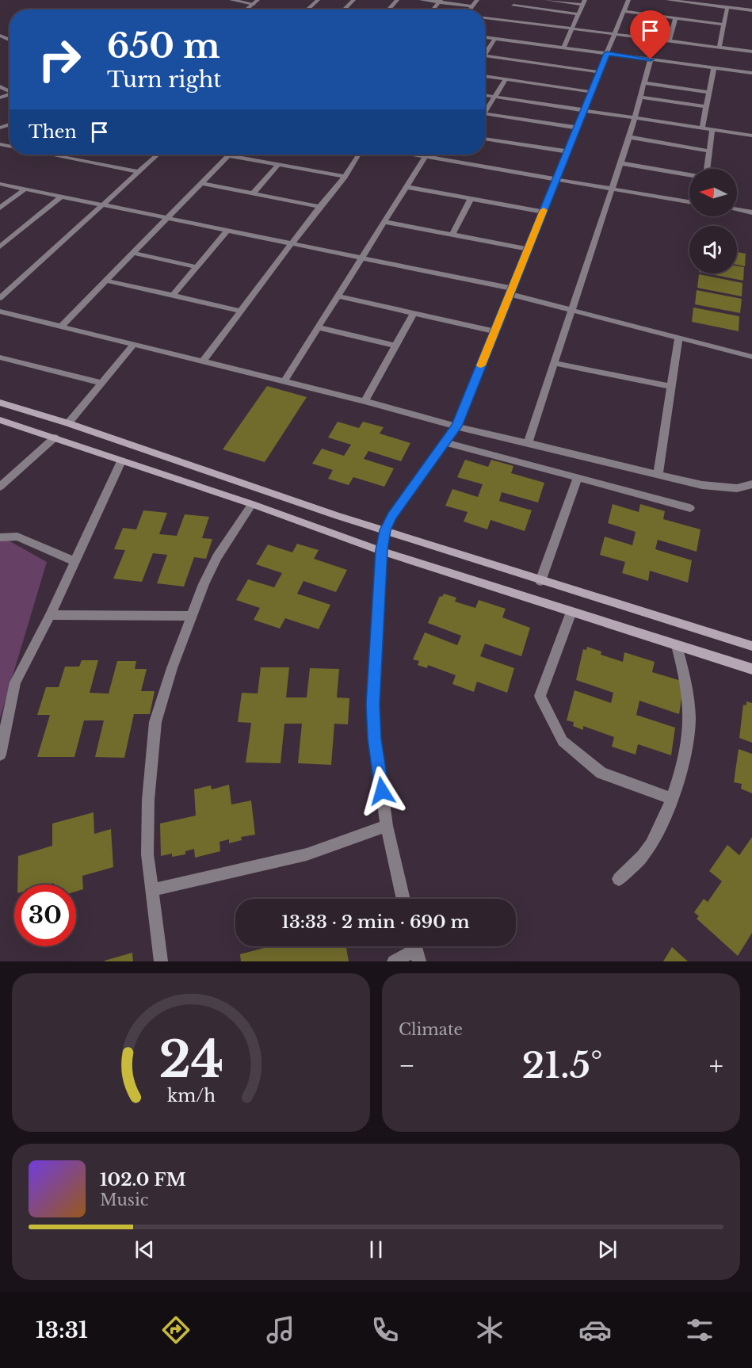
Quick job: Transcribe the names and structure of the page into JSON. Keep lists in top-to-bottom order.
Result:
{
  "north": "left",
  "page": {
    "turn": ["650 m", "Turn right"],
    "then": "Then",
    "limit": "30",
    "trip": "13:33 · 2 min · 690 m",
    "tile": "Climate",
    "heat": ["−", "21.5°", "+"],
    "song": ["102.0 FM", "Music"],
    "tabs": "13:31",
    "gauge": ["24", "km/h"]
  }
}
